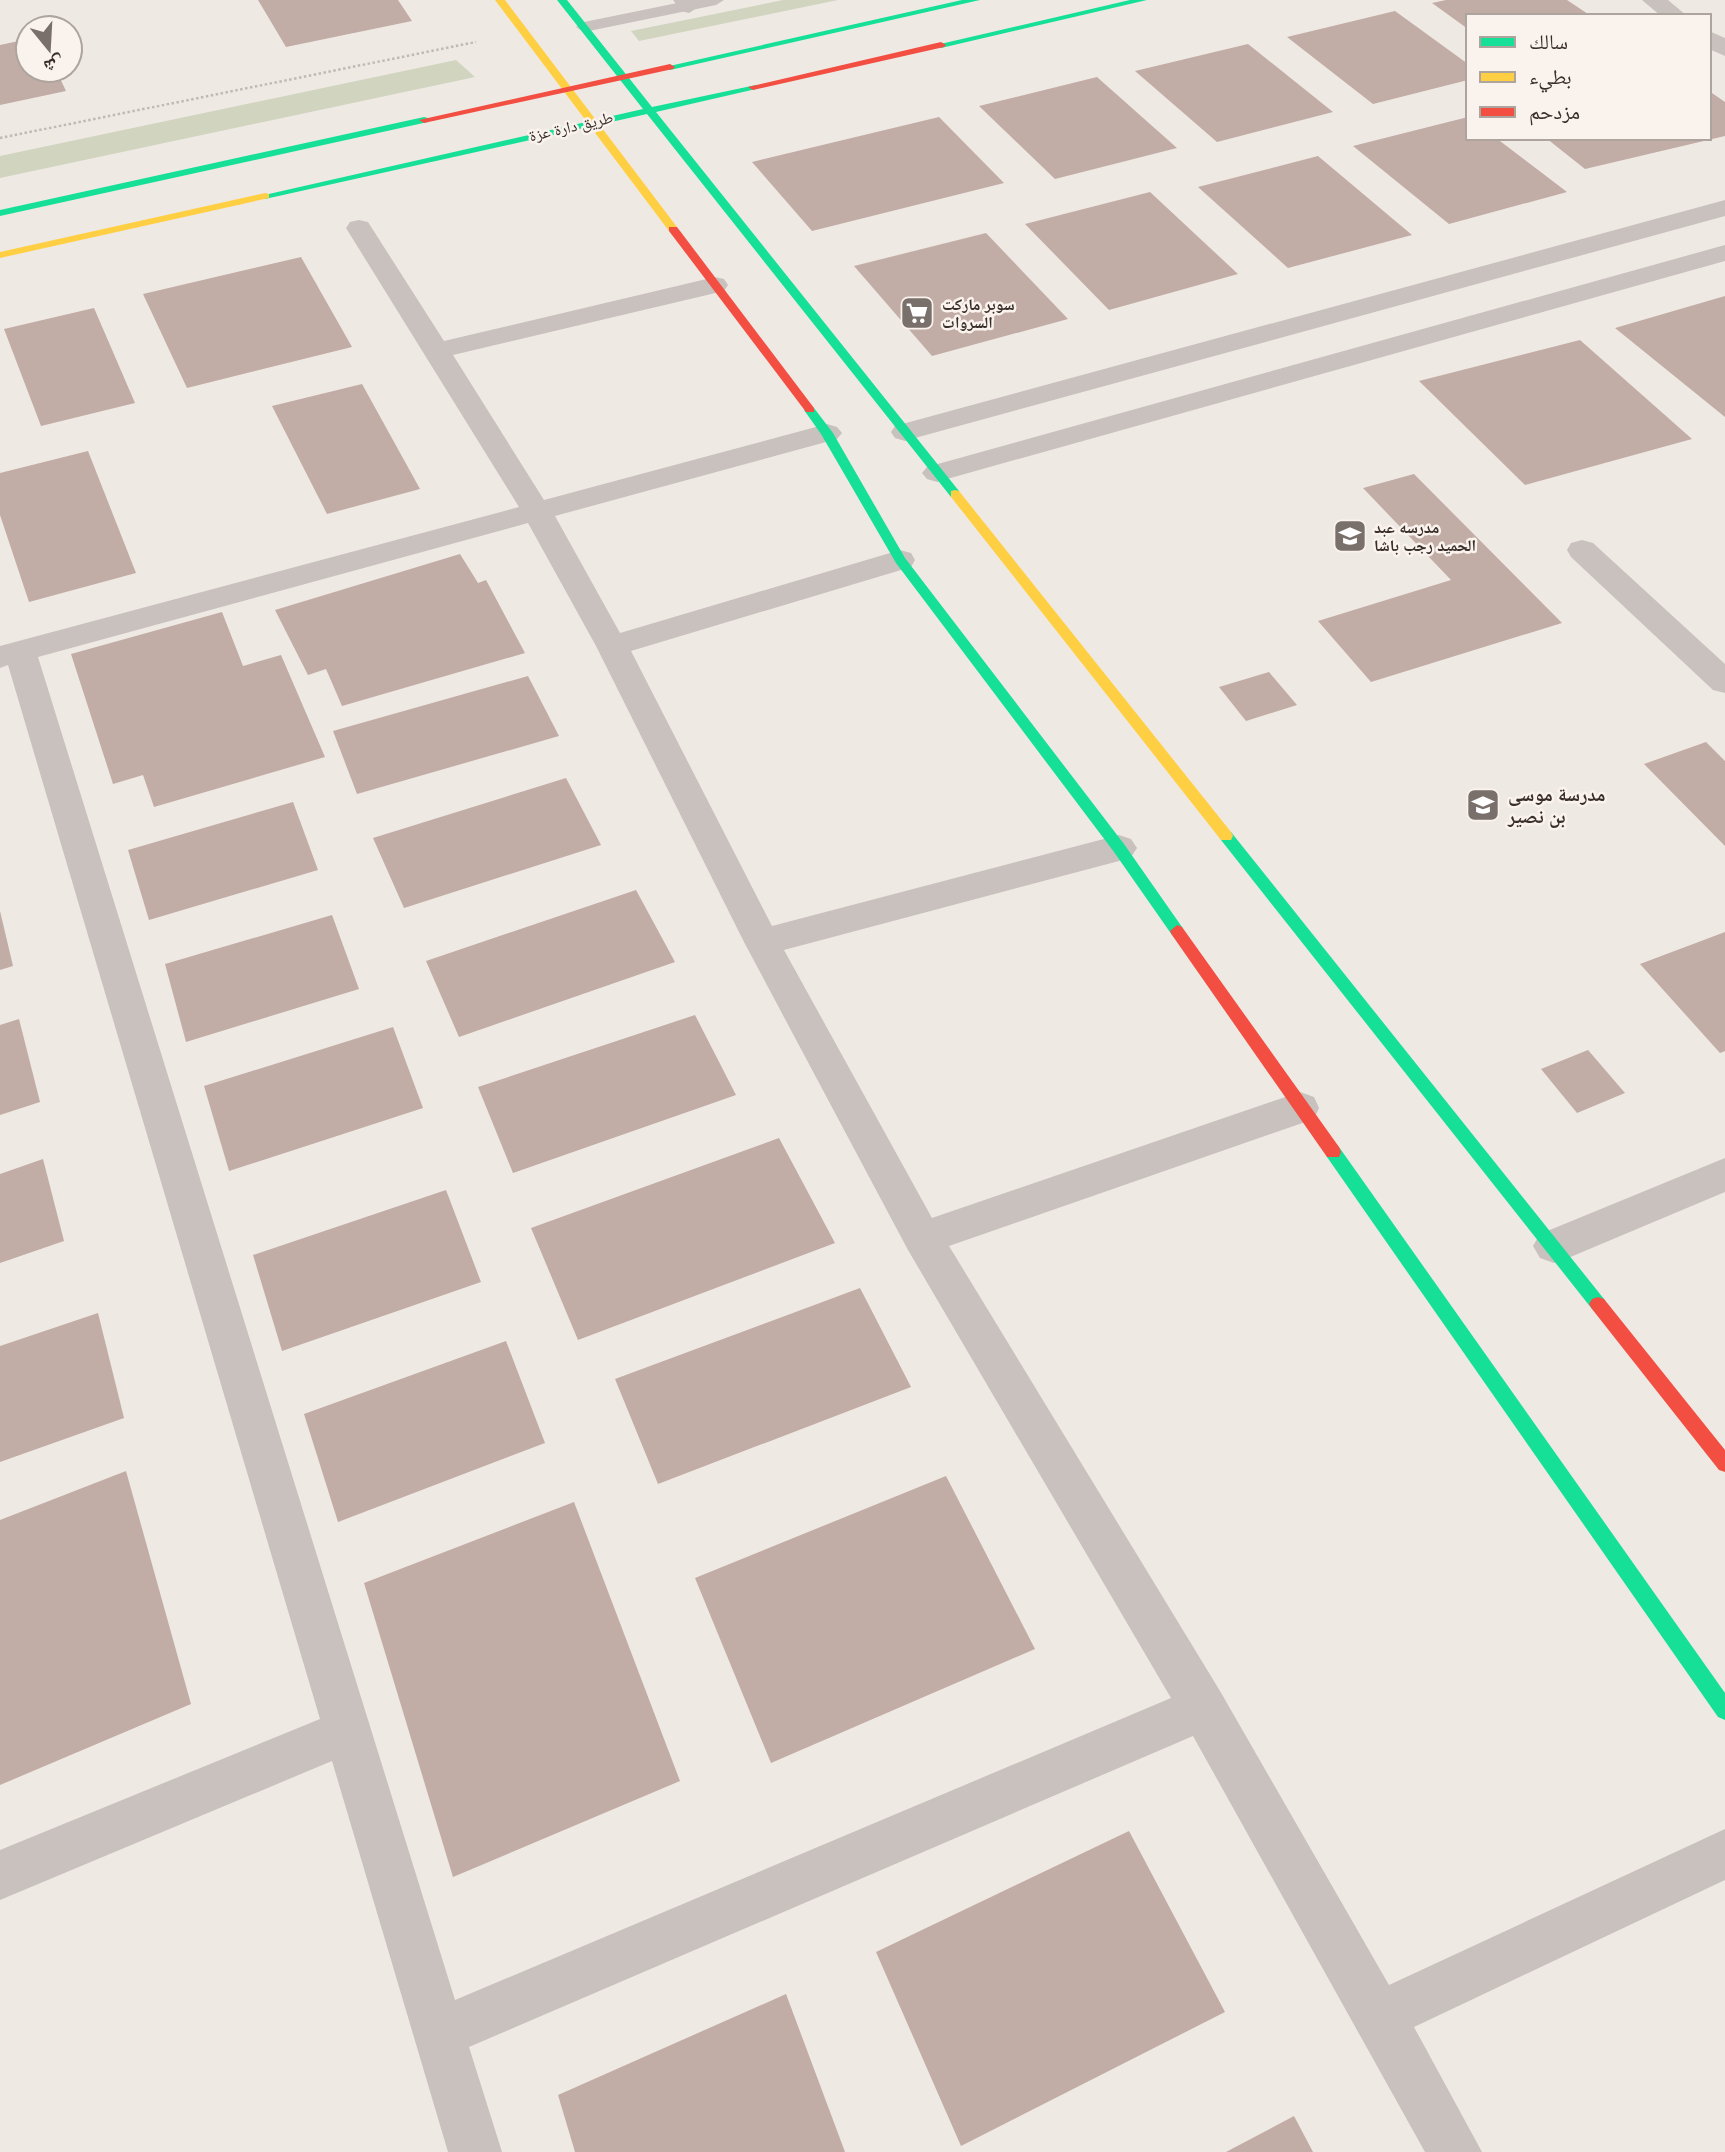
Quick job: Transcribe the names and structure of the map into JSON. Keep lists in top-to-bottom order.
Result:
{
  "streets": {
    "street": ["طريق دارة عزة"]
  },
  "places": {
    "supermarket": ["سوبر ماركت السروات"],
    "school or university": ["مدرسه عبد الحميد رجب باشا", "مدرسة موسى بن نصير"]
  },
  "legend": ["سالك", "بطيء", "مزدحم"],
  "north": "bottom"
}
